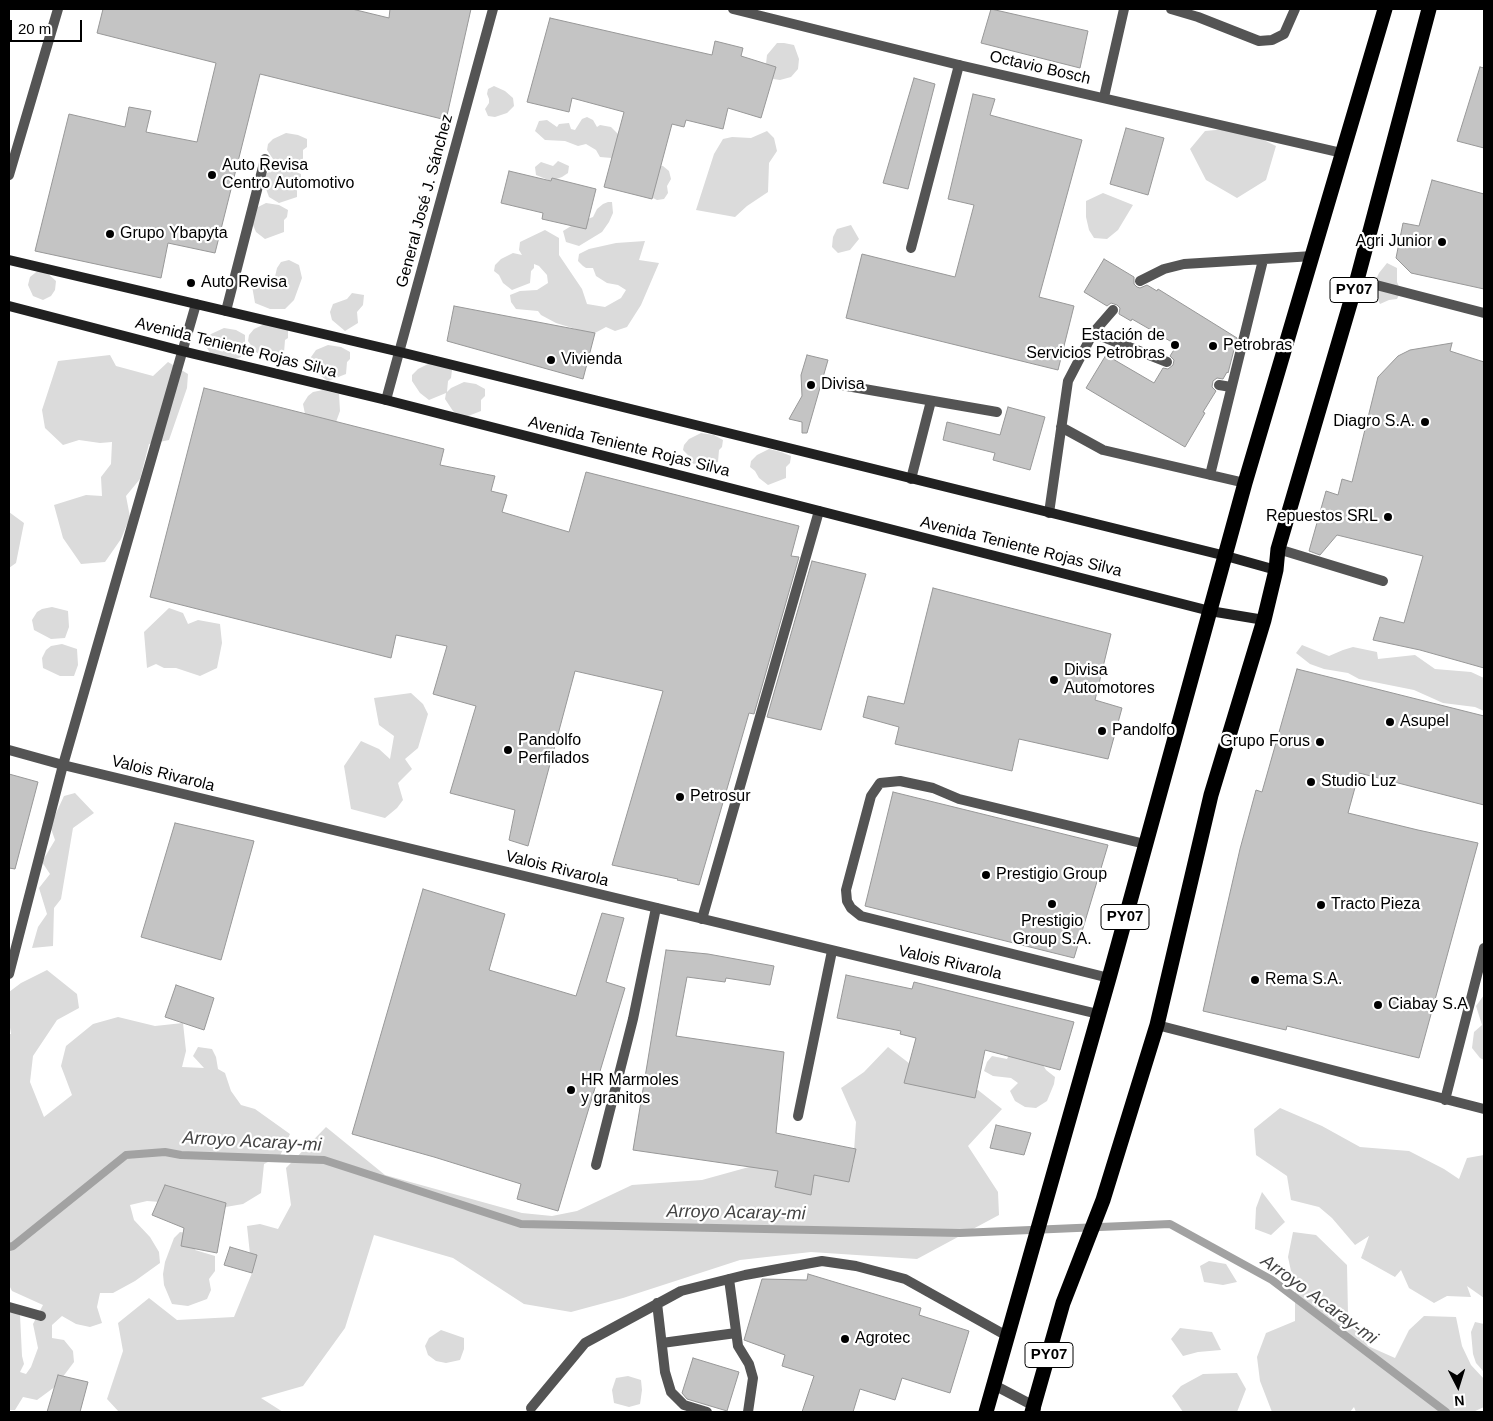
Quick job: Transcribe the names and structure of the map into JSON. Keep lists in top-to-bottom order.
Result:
{
  "streets": {
    "highway": ["PY07"],
    "street": [
      "Octavio Bosch",
      "General José J. Sánchez",
      "Avenida Teniente Rojas Silva",
      "Valois Rivarola"
    ]
  },
  "crossings": [
    ["Octavio Bosch", "PY07"],
    ["General José J. Sánchez", "Avenida Teniente Rojas Silva"],
    ["PY07", "Avenida Teniente Rojas Silva"],
    ["PY07", "Valois Rivarola"]
  ],
  "water": ["Arroyo Acaray-mi"],
  "places": [
    "Auto Revisa Centro Automotivo",
    "Grupo Ybapyta",
    "Agri Junior",
    "Auto Revisa",
    "Estación de Servicios Petrobras",
    "Petrobras",
    "Vivienda",
    "Divisa",
    "Diagro S.A.",
    "Repuestos SRL",
    "Divisa Automotores",
    "Asupel",
    "Pandolfo",
    "Grupo Forus",
    "Pandolfo Perfilados",
    "Studio Luz",
    "Petrosur",
    "Prestigio Group",
    "Prestigio Group S.A.",
    "Tracto Pieza",
    "Rema S.A.",
    "Ciabay S.A",
    "HR Marmoles y granitos",
    "Agrotec"
  ],
  "scale_bar": "20 m",
  "north": "bottom"
}
